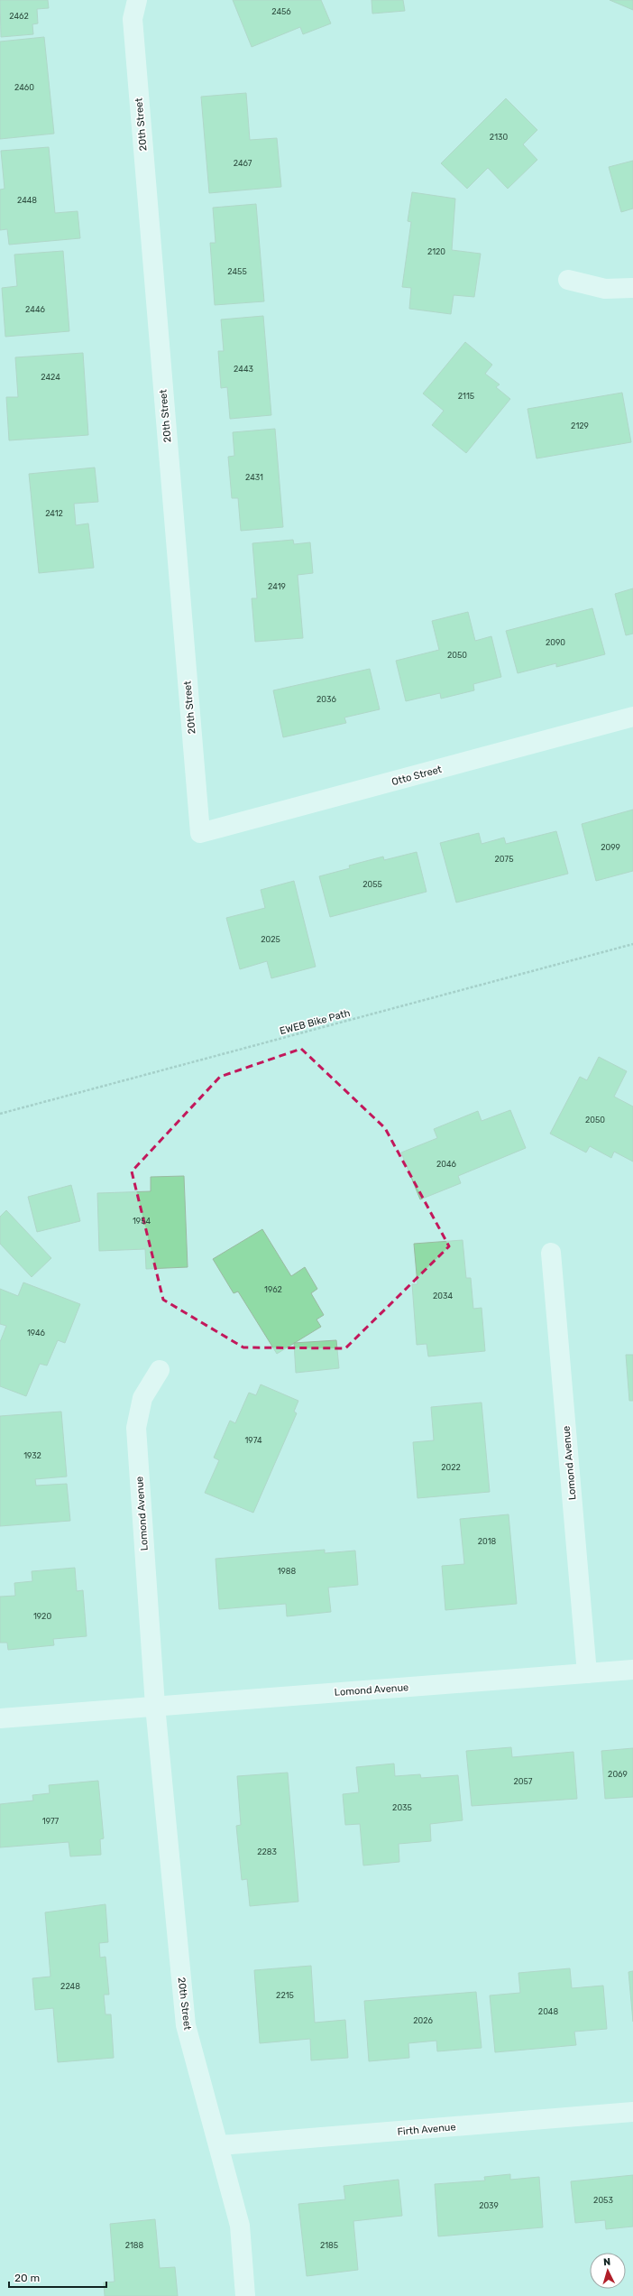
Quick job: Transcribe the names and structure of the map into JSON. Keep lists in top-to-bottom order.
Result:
{
  "streets": {
    "street": [
      "20th Street",
      "Otto Street",
      "Lomond Avenue",
      "Firth Avenue"
    ],
    "path": ["EWEB Bike Path"]
  },
  "crossings": [
    ["20th Street", "Otto Street"],
    ["20th Street", "Lomond Avenue"],
    ["20th Street", "Firth Avenue"]
  ],
  "house_numbers": [
    "2456",
    "2462",
    "2460",
    "2130",
    "2467",
    "2448",
    "2120",
    "2455",
    "2446",
    "2443",
    "2424",
    "2115",
    "2129",
    "2431",
    "2412",
    "2419",
    "2090",
    "2050",
    "2036",
    "2099",
    "2075",
    "2055",
    "2025",
    "2050",
    "2046",
    "1954",
    "1962",
    "2034",
    "1946",
    "1974",
    "1932",
    "2022",
    "2018",
    "1988",
    "1920",
    "2069",
    "2057",
    "2035",
    "1977",
    "2283",
    "2248",
    "2215",
    "2048",
    "2026",
    "2053",
    "2039",
    "2188",
    "2185"
  ],
  "scale_bar": "20 m",
  "north": "top"
}
